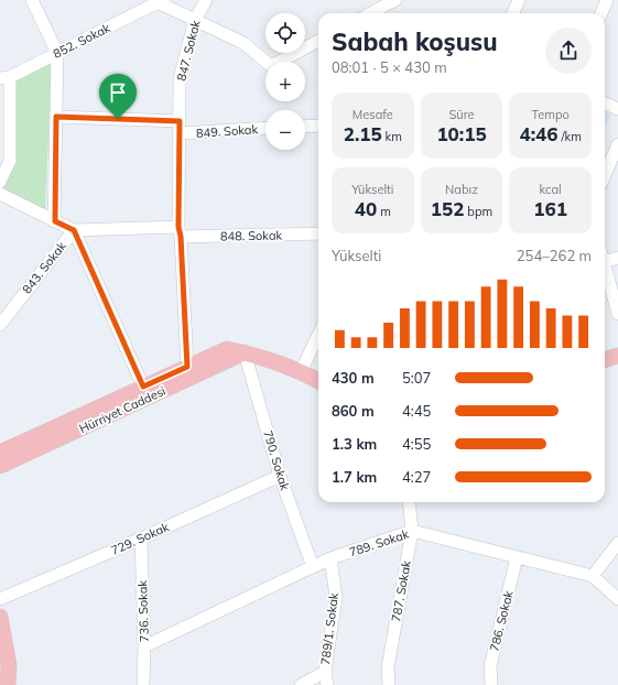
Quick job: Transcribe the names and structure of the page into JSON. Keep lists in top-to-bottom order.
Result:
{
  "streets": {
    "main road": ["Hürriyet Caddesi"],
    "street": [
      "852. Sokak",
      "847. Sokak",
      "849. Sokak",
      "848. Sokak",
      "843. Sokak",
      "790. Sokak",
      "729. Sokak",
      "789. Sokak",
      "787. Sokak",
      "736. Sokak",
      "786. Sokak",
      "789/1. Sokak"
    ]
  },
  "crossings": [
    ["847. Sokak", "849. Sokak"],
    ["847. Sokak", "848. Sokak"],
    ["847. Sokak", "843. Sokak"],
    ["847. Sokak", "Hürriyet Caddesi"],
    ["848. Sokak", "843. Sokak"],
    ["Hürriyet Caddesi", "790. Sokak"],
    ["790. Sokak", "729. Sokak"],
    ["790. Sokak", "789. Sokak"],
    ["729. Sokak", "736. Sokak"],
    ["789. Sokak", "787. Sokak"],
    ["789. Sokak", "736. Sokak"],
    ["789. Sokak", "786. Sokak"],
    ["789. Sokak", "789/1. Sokak"]
  ],
  "page": {
    "map_buttons": ["+", "−"],
    "heading": ["Sabah koşusu", "08:01 · 5 × 430 m"],
    "stats": [
      ["Mesafe", "2.15 km"],
      ["Süre", "10:15"],
      ["Tempo", "4:46 /km"],
      ["Yükselti", "40 m"],
      ["Nabız", "152 bpm"],
      ["kcal", "161"]
    ],
    "chart": ["Yükselti", "254–262 m"],
    "list": [
      {
        "name": "430 m",
        "note": "5:07"
      },
      {
        "name": "860 m",
        "note": "4:45"
      },
      {
        "name": "1.3 km",
        "note": "4:55"
      },
      {
        "name": "1.7 km",
        "note": "4:27"
      }
    ]
  }
}
